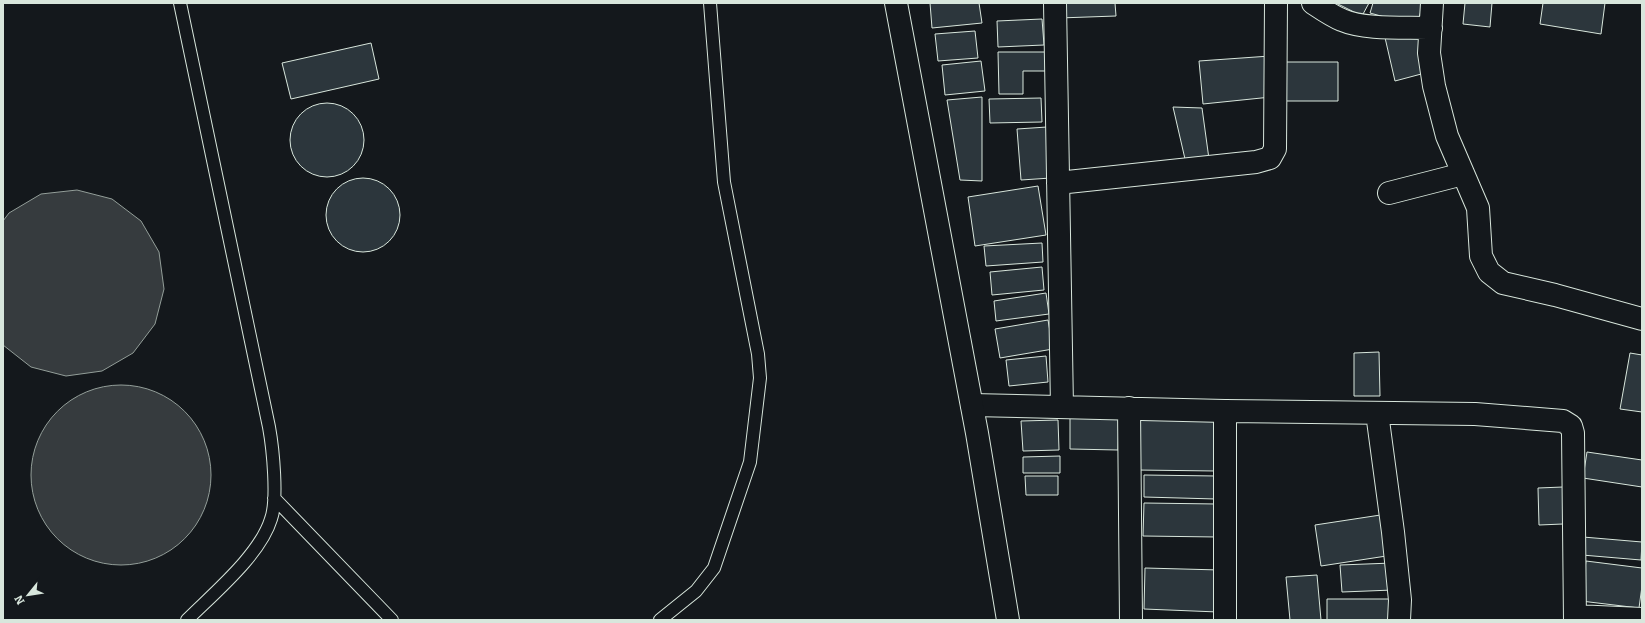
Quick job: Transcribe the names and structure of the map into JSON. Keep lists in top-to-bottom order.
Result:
{
  "north": "bottom left"
}
